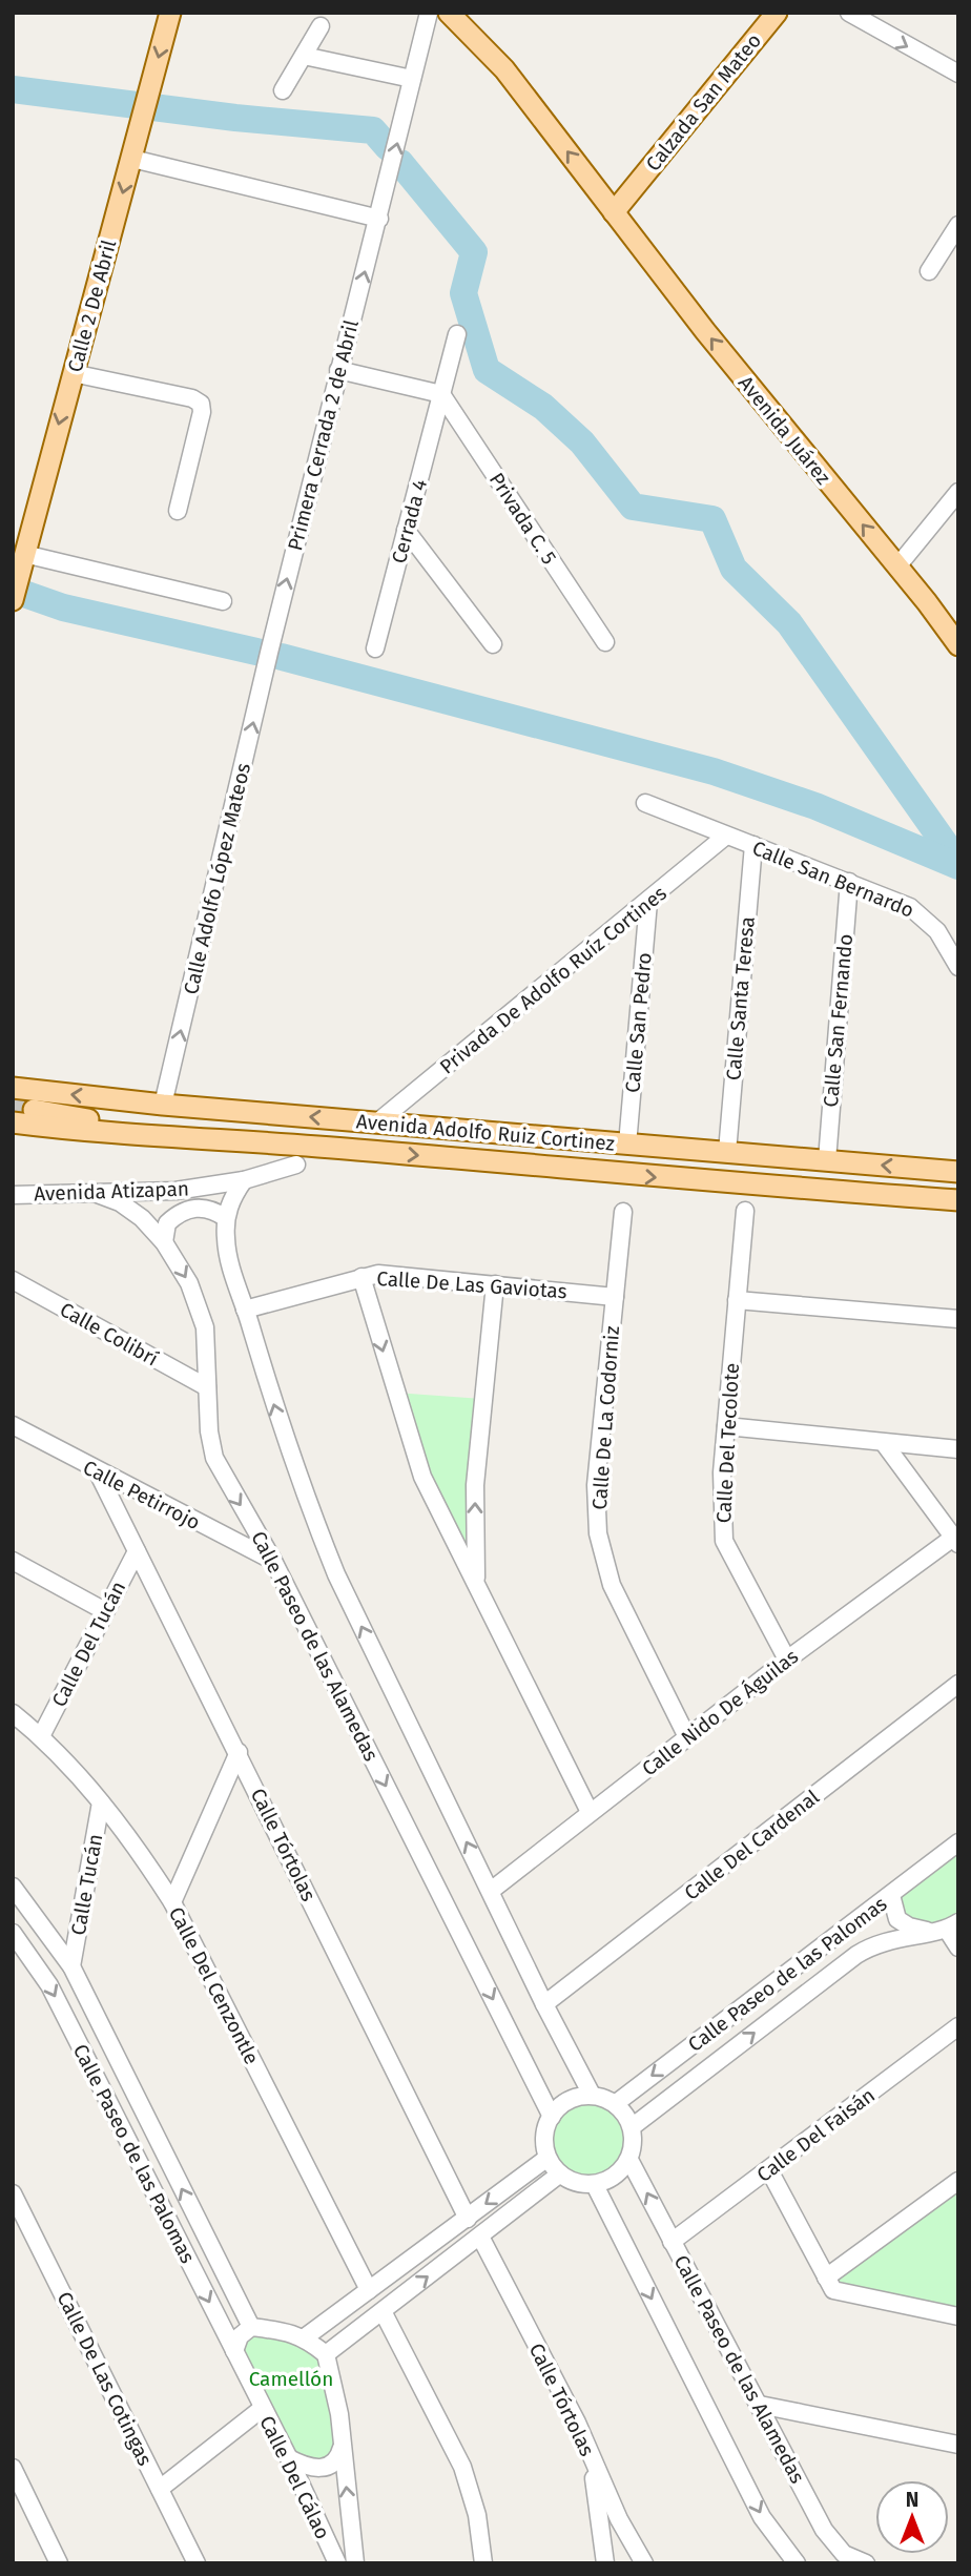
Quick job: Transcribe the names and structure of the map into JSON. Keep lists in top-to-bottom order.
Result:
{
  "streets": {
    "main road": [
      "Calzada San Mateo",
      "Calle 2 De Abril",
      "Avenida Juárez",
      "Avenida Adolfo Ruiz Cortinez"
    ],
    "street": [
      "Primera Cerrada 2 de Abril",
      "Privada C. 5",
      "Cerrada 4",
      "Calle Adolfo López Mateos",
      "Calle San Bernardo",
      "Privada De Adolfo Ruíz Cortines",
      "Calle Santa Teresa",
      "Calle San Fernando",
      "Calle San Pedro",
      "Avenida Atizapan",
      "Calle De Las Gaviotas",
      "Calle Colibrí",
      "Calle De La Codorniz",
      "Calle Del Tecolote",
      "Calle Petirrojo",
      "Calle Del Tucán",
      "Calle Paseo de las Alamedas",
      "Calle Nido De Águilas",
      "Calle Tórtolas",
      "Calle Del Cardenal",
      "Calle Tucán",
      "Calle Paseo de las Palomas",
      "Calle Del Cenzontle",
      "Calle Del Faisán",
      "Calle De Las Cotingas",
      "Calle Del Cálao"
    ]
  },
  "crossings": [
    ["Calzada San Mateo", "Avenida Juárez"],
    ["Primera Cerrada 2 de Abril", "Calle Adolfo López Mateos"],
    ["Privada C. 5", "Cerrada 4"],
    ["Calle Adolfo López Mateos", "Avenida Adolfo Ruiz Cortinez"],
    ["Calle San Bernardo", "Privada De Adolfo Ruíz Cortines"],
    ["Calle San Bernardo", "Calle Santa Teresa"],
    ["Calle San Bernardo", "Calle San Fernando"],
    ["Privada De Adolfo Ruíz Cortines", "Calle San Pedro"],
    ["Privada De Adolfo Ruíz Cortines", "Avenida Adolfo Ruiz Cortinez"],
    ["Calle Santa Teresa", "Avenida Adolfo Ruiz Cortinez"],
    ["Calle San Fernando", "Avenida Adolfo Ruiz Cortinez"],
    ["Calle San Pedro", "Avenida Adolfo Ruiz Cortinez"],
    ["Avenida Atizapan", "Calle Paseo de las Alamedas"],
    ["Calle De Las Gaviotas", "Calle De La Codorniz"],
    ["Calle Colibrí", "Calle Paseo de las Alamedas"],
    ["Calle De La Codorniz", "Calle Nido De Águilas"],
    ["Calle Del Tecolote", "Calle Nido De Águilas"],
    ["Calle Petirrojo", "Calle Paseo de las Alamedas"],
    ["Calle Petirrojo", "Calle Tórtolas"],
    ["Calle Del Tucán", "Calle Tórtolas"],
    ["Calle Del Tucán", "Calle Del Cenzontle"],
    ["Calle Paseo de las Alamedas", "Calle Paseo de las Palomas"],
    ["Calle Paseo de las Alamedas", "Calle Del Faisán"],
    ["Calle Tucán", "Calle Paseo de las Palomas"],
    ["Calle Tucán", "Calle Del Cenzontle"],
    ["Calle Paseo de las Palomas", "Calle Del Cálao"]
  ],
  "one_way": [
    "Calle 2 De Abril",
    "Avenida Juárez",
    "Primera Cerrada 2 de Abril",
    "Calle Adolfo López Mateos"
  ],
  "parks": ["Camellón"],
  "north": "top"
}
